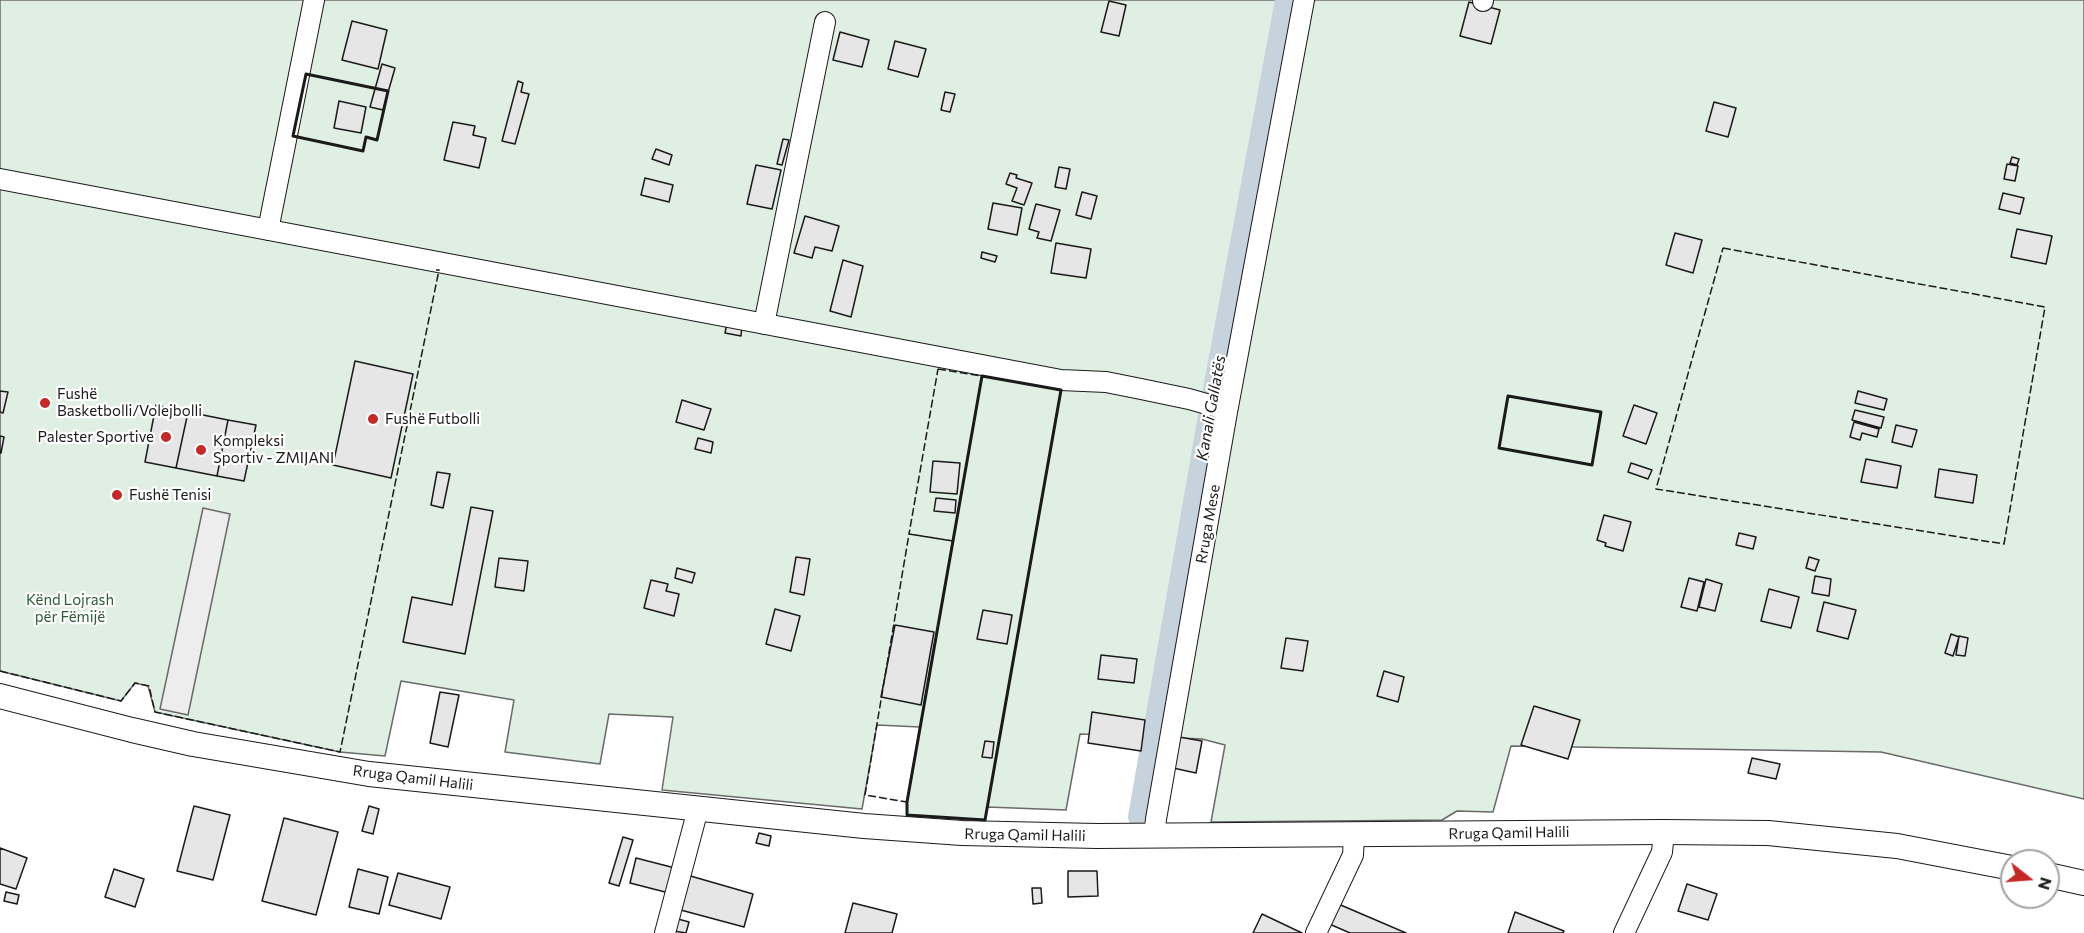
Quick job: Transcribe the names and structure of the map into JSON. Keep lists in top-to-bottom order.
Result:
{
  "streets": {
    "main road": ["Rruga Qamil Halili"],
    "street": ["Rruga Mese"]
  },
  "crossings": [
    ["Rruga Mese", "Rruga Qamil Halili"]
  ],
  "water": ["Kanali Gallatës"],
  "parks": ["Kënd Lojrash për Fëmijë"],
  "places": [
    "Fushë Basketbolli/Volejbolli",
    "Fushë Futbolli",
    "Palester Sportive",
    "Kompleksi Sportiv - ZMIJANI",
    "Fushë Tenisi"
  ],
  "north": "right"
}
